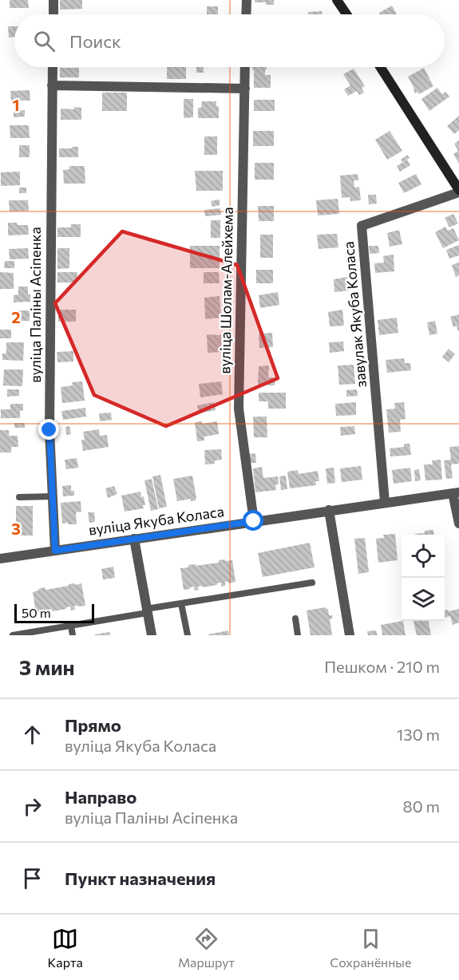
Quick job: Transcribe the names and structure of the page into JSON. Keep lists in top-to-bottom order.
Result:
{
  "streets": {
    "street": [
      "вуліца Шолам-Алейхема",
      "вуліца Паліны Асіпенка",
      "завулак Якуба Коласа",
      "вуліца Якуба Коласа"
    ]
  },
  "crossings": [
    ["вуліца Шолам-Алейхема", "вуліца Якуба Коласа"],
    ["вуліца Паліны Асіпенка", "вуліца Якуба Коласа"],
    ["завулак Якуба Коласа", "вуліца Якуба Коласа"]
  ],
  "scale_bar": "50 m",
  "page": {
    "search": "Поиск",
    "scale": "50 m",
    "heading": ["3 мин", "Пешком · 210 m"],
    "list": [
      ["Прямо", "вуліца Якуба Коласа", "130 m"],
      ["Направо", "вуліца Паліны Асіпенка", "80 m"],
      "Пункт назначения"
    ],
    "nav": ["Карта", "Маршрут", "Сохранённые"]
  },
  "grid": {
    "rows": ["1", "2", "3"]
  }
}
